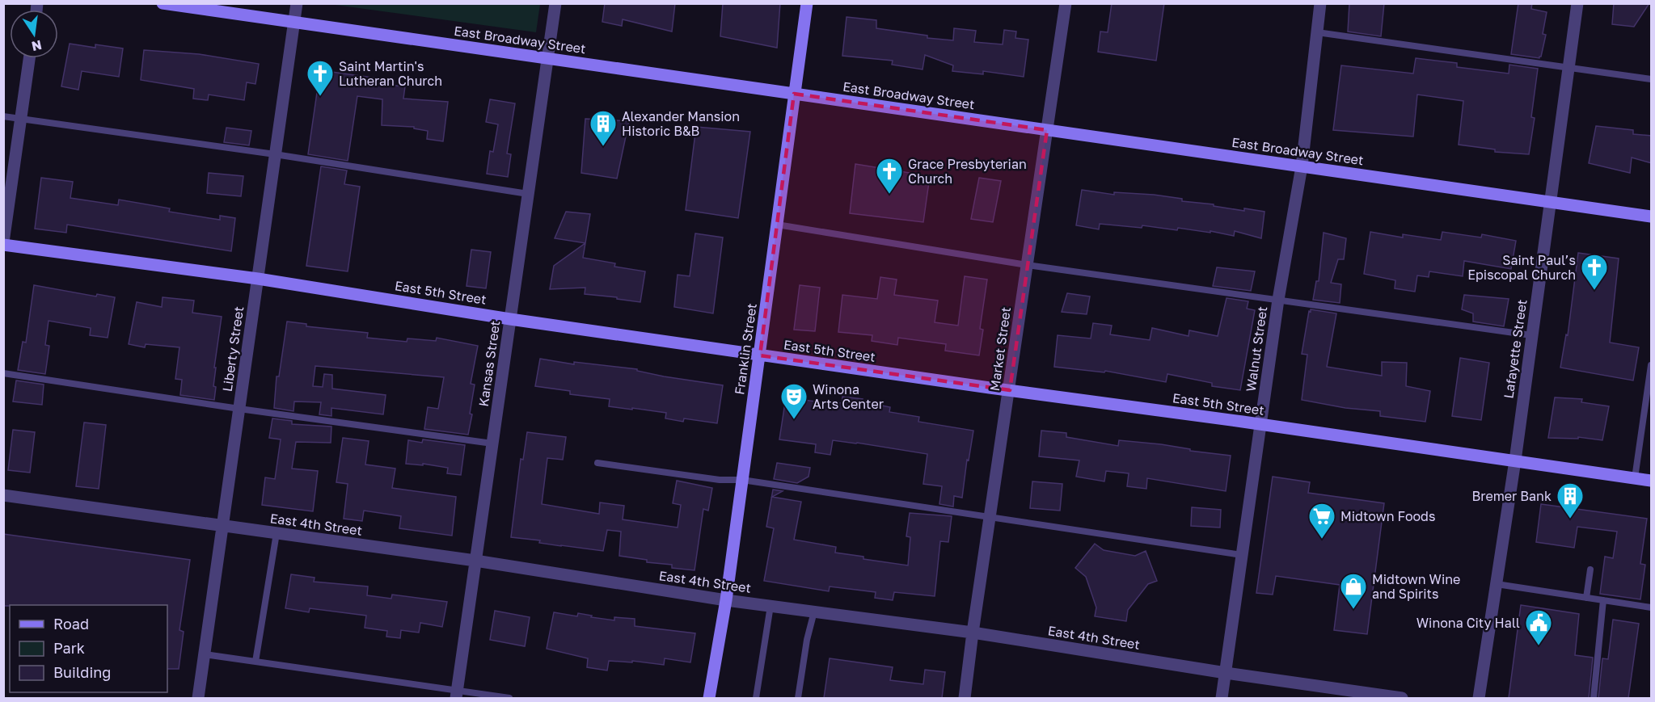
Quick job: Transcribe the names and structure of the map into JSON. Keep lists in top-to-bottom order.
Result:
{
  "streets": {
    "street": [
      "East Broadway Street",
      "East 5th Street",
      "Liberty Street",
      "Franklin Street",
      "Market Street",
      "Walnut Street",
      "Lafayette Street",
      "Kansas Street",
      "East 4th Street"
    ]
  },
  "crossings": [
    ["East Broadway Street", "Liberty Street"],
    ["East Broadway Street", "Franklin Street"],
    ["East Broadway Street", "Market Street"],
    ["East Broadway Street", "Walnut Street"],
    ["East Broadway Street", "Lafayette Street"],
    ["East Broadway Street", "Kansas Street"],
    ["East 5th Street", "Liberty Street"],
    ["East 5th Street", "Franklin Street"],
    ["East 5th Street", "Market Street"],
    ["East 5th Street", "Walnut Street"],
    ["East 5th Street", "Lafayette Street"],
    ["East 5th Street", "Kansas Street"],
    ["Liberty Street", "East 4th Street"],
    ["Franklin Street", "East 4th Street"],
    ["Market Street", "East 4th Street"],
    ["Walnut Street", "East 4th Street"],
    ["Kansas Street", "East 4th Street"]
  ],
  "places": {
    "church": ["Saint Martin's Lutheran Church", "Grace Presbyterian Church", "Saint Paul’s Episcopal Church"],
    "building": ["Alexander Mansion Historic B&B", "Bremer Bank"],
    "theatre": ["Winona Arts Center"],
    "supermarket": ["Midtown Foods"],
    "shop": ["Midtown Wine and Spirits"],
    "public building": ["Winona City Hall"]
  },
  "legend": ["Road", "Park", "Building"],
  "north": "bottom"
}
